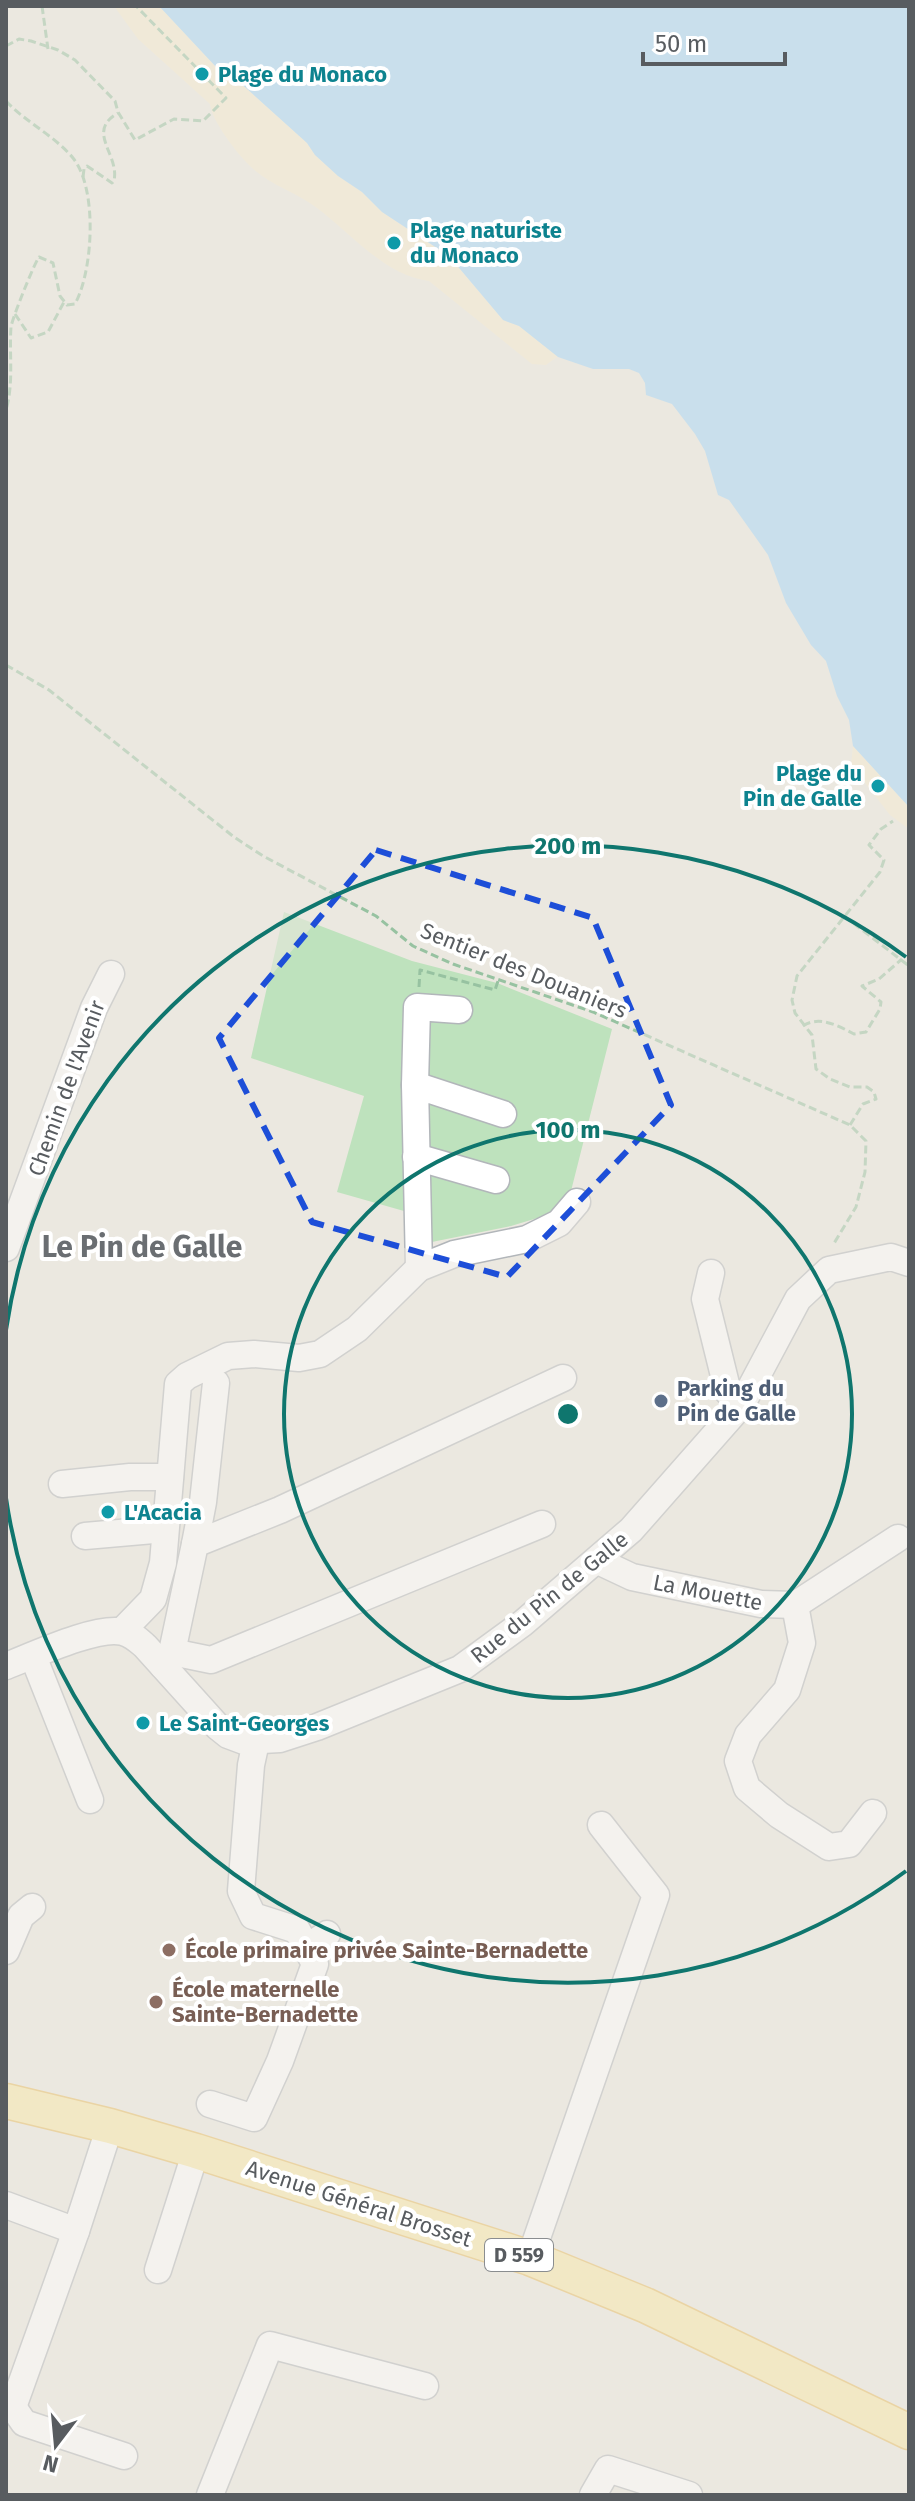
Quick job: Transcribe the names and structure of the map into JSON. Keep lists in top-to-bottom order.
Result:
{
  "streets": {
    "main road": ["Avenue Général Brosset", "D 559"],
    "street": ["Chemin de l'Avenir", "La Mouette", "Rue du Pin de Galle"],
    "path": ["Sentier des Douaniers"]
  },
  "crossings": [
    ["La Mouette", "Rue du Pin de Galle"]
  ],
  "districts": ["Le Pin de Galle"],
  "places": [
    "Plage du Monaco",
    "Plage naturiste du Monaco",
    "Plage du Pin de Galle",
    "Parking du Pin de Galle",
    "L'Acacia",
    "Le Saint-Georges",
    "École primaire privée Sainte-Bernadette",
    "École maternelle Sainte-Bernadette"
  ],
  "scale_bar": "50 m",
  "north": "bottom",
  "rings": ["200 m", "100 m"]
}
